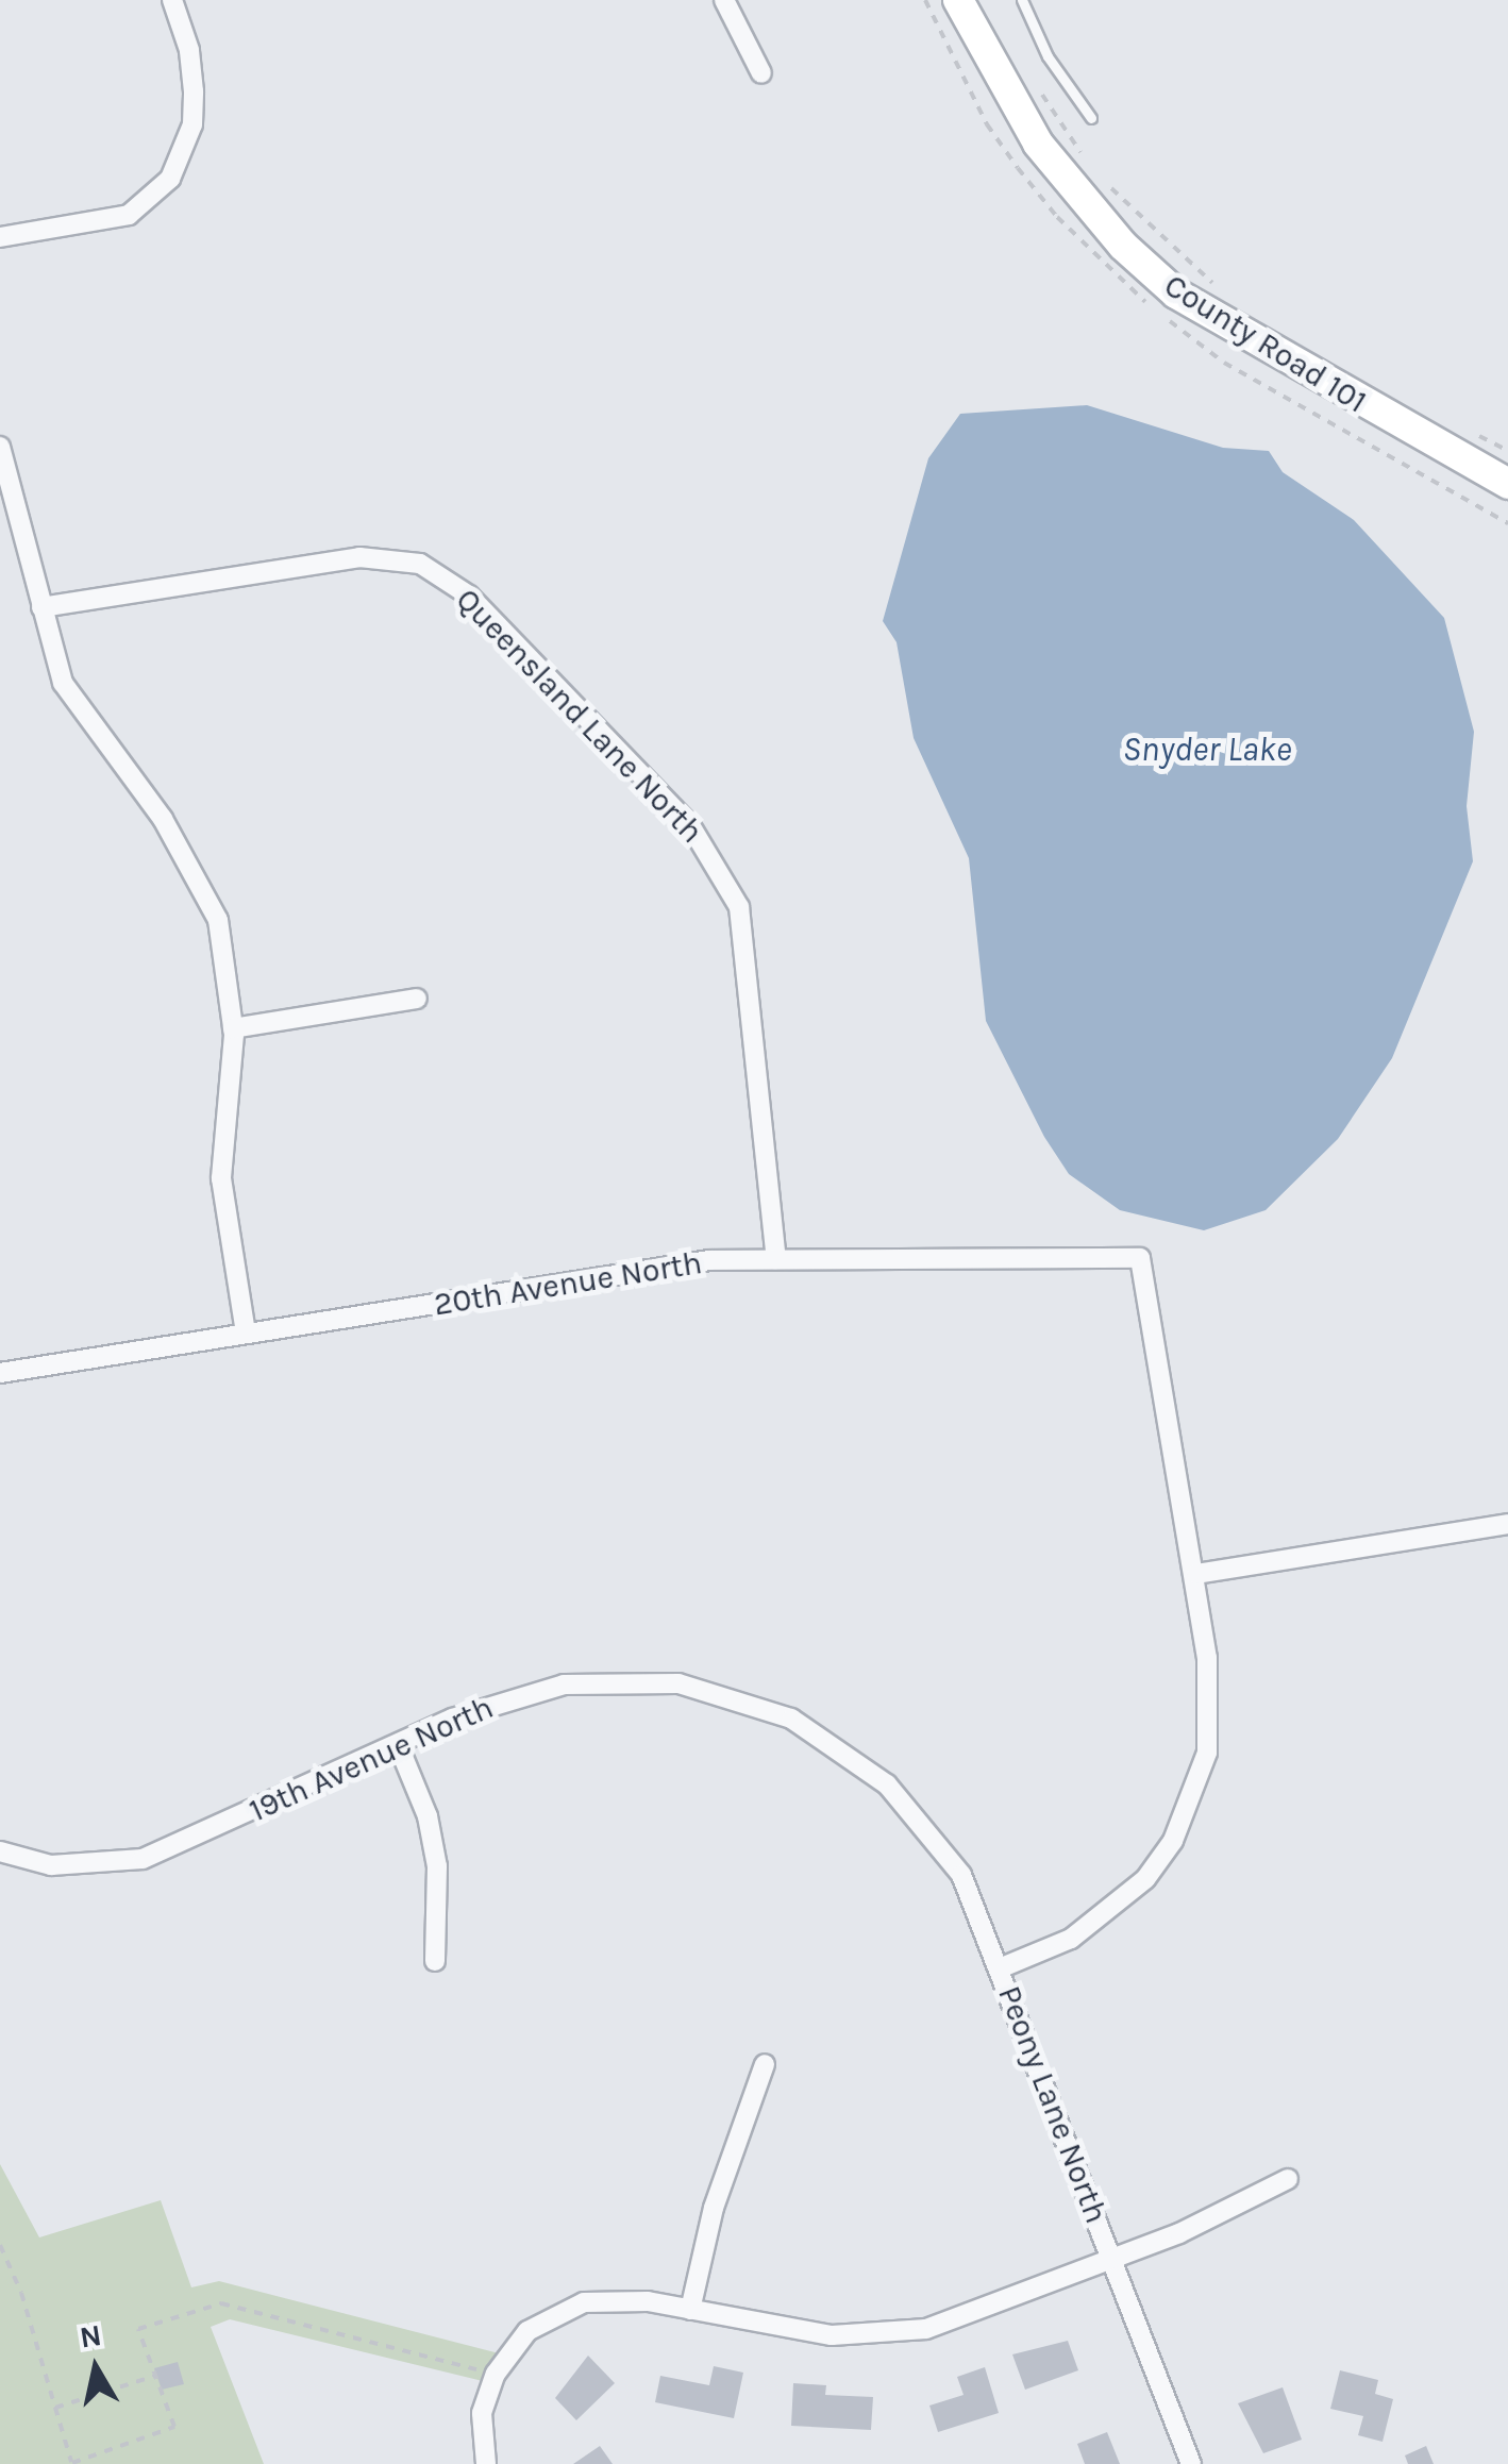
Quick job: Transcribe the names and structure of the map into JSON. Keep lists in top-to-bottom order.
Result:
{
  "streets": {
    "main road": ["County Road 101"],
    "street": [
      "Queensland Lane North",
      "20th Avenue North",
      "19th Avenue North",
      "Peony Lane North"
    ]
  },
  "crossings": [
    ["Queensland Lane North", "20th Avenue North"],
    ["20th Avenue North", "Peony Lane North"],
    ["19th Avenue North", "Peony Lane North"]
  ],
  "water": ["Snyder Lake"],
  "north": "top"
}
